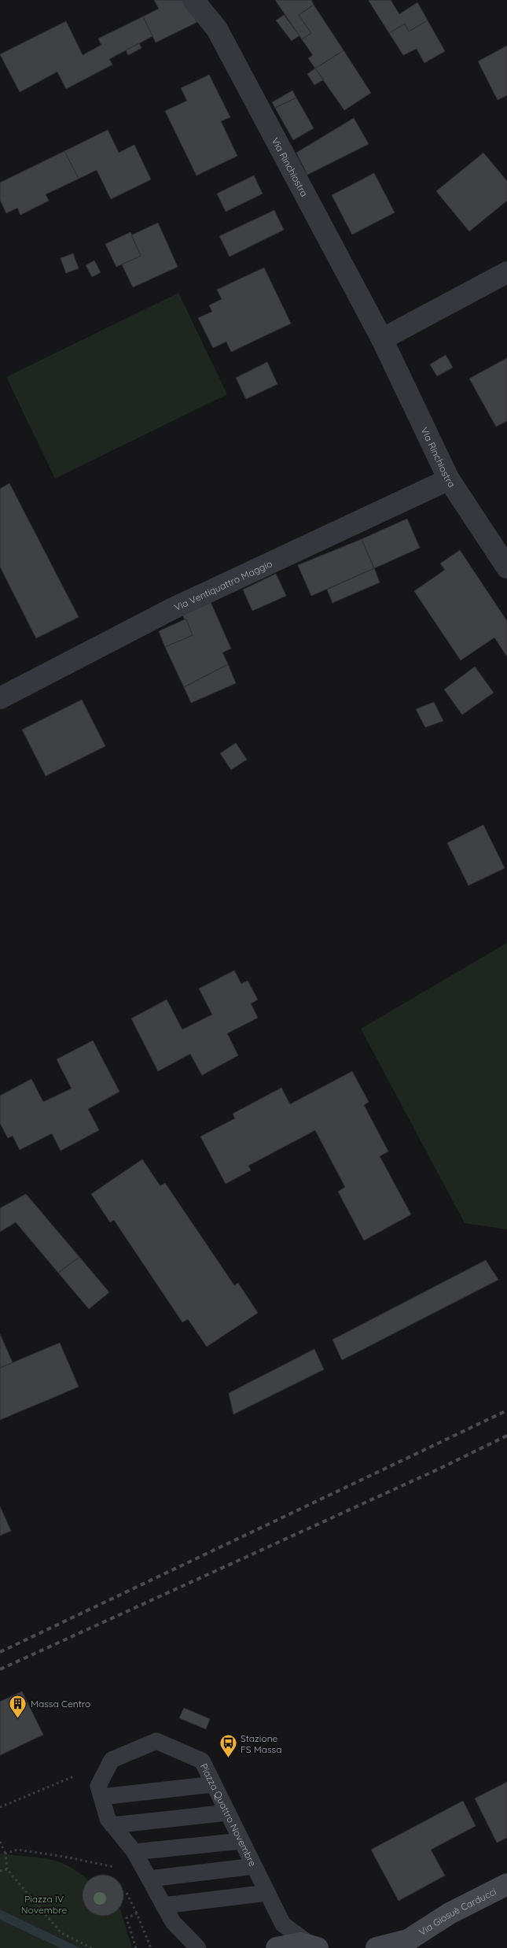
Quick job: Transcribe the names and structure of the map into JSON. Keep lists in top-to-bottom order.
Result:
{
  "streets": {
    "main road": ["Via Giosuè Carducci"],
    "street": ["Via Rinchiostra", "Via Ventiquattro Maggio"],
    "lane": ["Piazza Quattro Novembre"]
  },
  "crossings": [
    ["Via Rinchiostra", "Via Ventiquattro Maggio"]
  ],
  "parks": ["Piazza IV Novembre"],
  "places": {
    "building": ["Massa Centro"],
    "bus stop": ["Stazione FS Massa"]
  }
}
